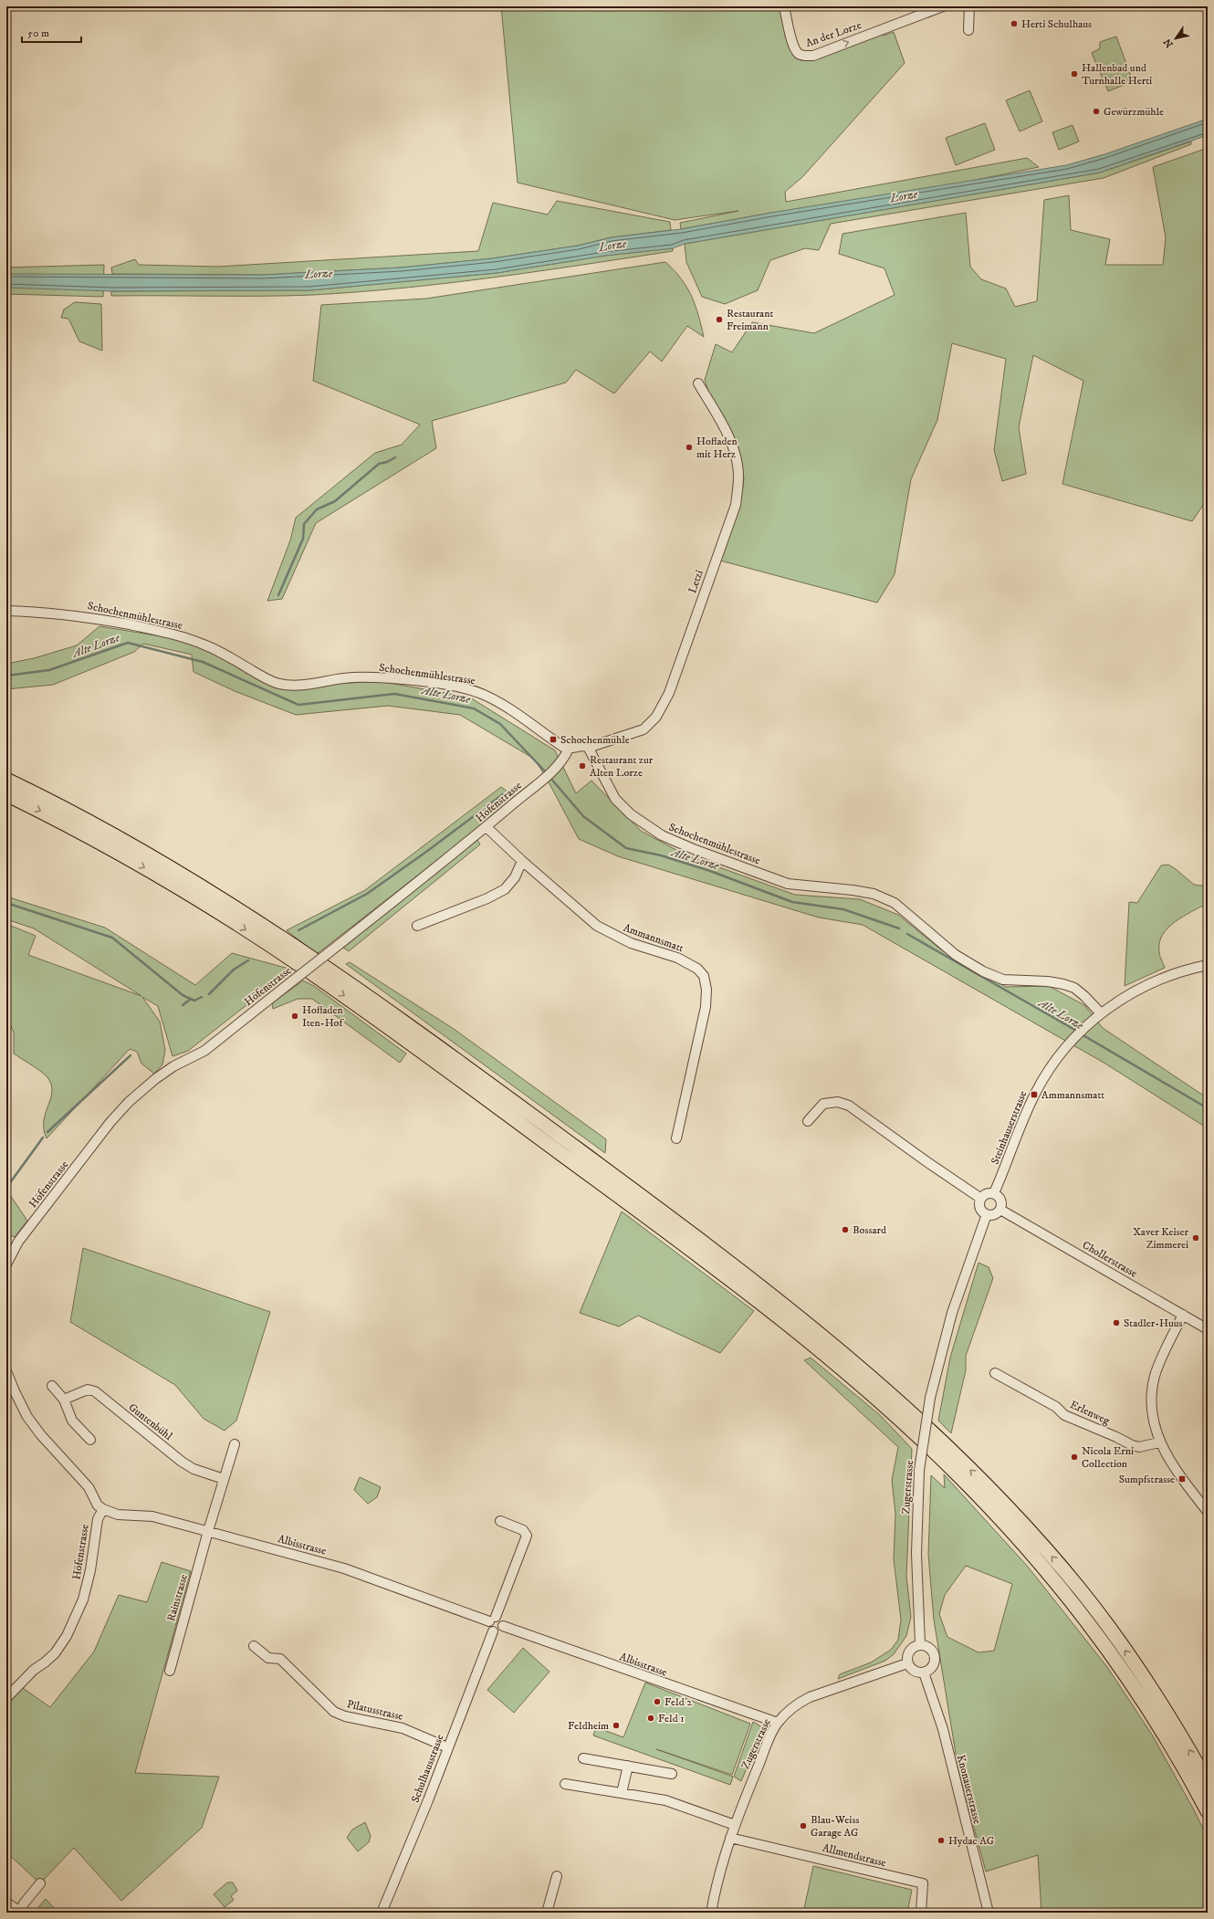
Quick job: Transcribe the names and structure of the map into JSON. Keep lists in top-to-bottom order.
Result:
{
  "streets": {
    "street": [
      "An der Lorze",
      "Letzi",
      "Schochenmühlestrasse",
      "Höfenstrasse",
      "Ammannsmatt",
      "Steinhauserstrasse",
      "Chollerstrasse",
      "Erlenweg",
      "Guntenbühl",
      "Zugerstrasse",
      "Albisstrasse",
      "Rainstrasse",
      "Pilatusstrasse",
      "Schulhausstrasse",
      "Knonauerstrasse",
      "Allmendstrasse"
    ]
  },
  "crossings": [
    ["Letzi", "Schochenmühlestrasse"],
    ["Schochenmühlestrasse", "Höfenstrasse"],
    ["Schochenmühlestrasse", "Steinhauserstrasse"],
    ["Höfenstrasse", "Ammannsmatt"],
    ["Höfenstrasse", "Albisstrasse"],
    ["Steinhauserstrasse", "Chollerstrasse"],
    ["Steinhauserstrasse", "Zugerstrasse"],
    ["Chollerstrasse", "Zugerstrasse"],
    ["Guntenbühl", "Rainstrasse"],
    ["Zugerstrasse", "Albisstrasse"],
    ["Zugerstrasse", "Knonauerstrasse"],
    ["Zugerstrasse", "Allmendstrasse"],
    ["Albisstrasse", "Rainstrasse"],
    ["Albisstrasse", "Schulhausstrasse"],
    ["Pilatusstrasse", "Schulhausstrasse"]
  ],
  "water": ["Lorze", "Alte Lorze"],
  "places": {
    "other": [
      "Herti Schulhaus",
      "Hallenbad und Turnhalle Herti",
      "Gewürzmühle",
      "Restaurant Freimann",
      "Hofladen mit Herz",
      "Restaurant zur Alten Lorze",
      "Hofladen Iten-Hof",
      "Bossard",
      "Xaver Keiser Zimmerei",
      "Stadler-Huus",
      "Nicola Erni Collection",
      "Feld 2",
      "Feld 1",
      "Feldheim",
      "Blau-Weiss Garage AG",
      "Hydac AG"
    ],
    "transit": ["Schochenmühle", "Ammannsmatt", "Sumpfstrasse"]
  },
  "scale_bar": "50 m",
  "north": "bottom left"
}
